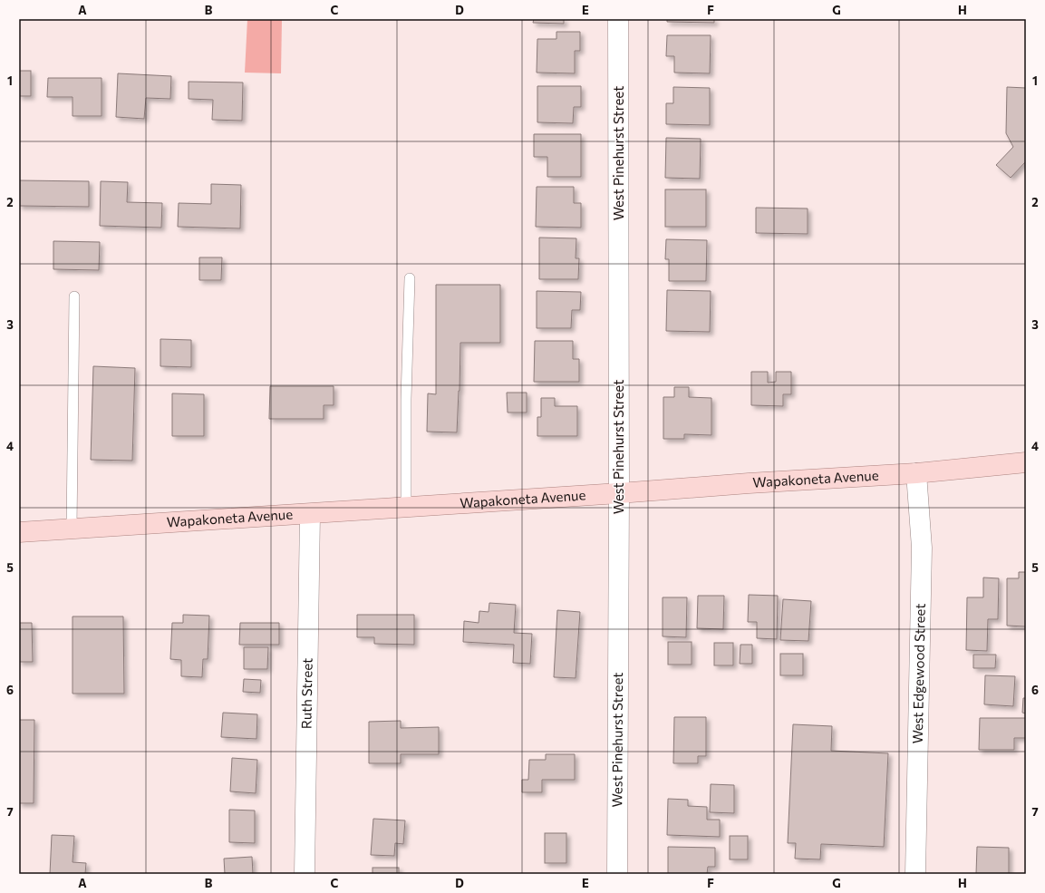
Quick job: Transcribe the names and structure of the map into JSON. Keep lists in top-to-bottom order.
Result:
{
  "streets": {
    "main road": ["Wapakoneta Avenue"],
    "street": ["West Pinehurst Street", "West Edgewood Street", "Ruth Street"]
  },
  "crossings": [
    ["West Pinehurst Street", "Wapakoneta Avenue"],
    ["Wapakoneta Avenue", "West Edgewood Street"],
    ["Wapakoneta Avenue", "Ruth Street"]
  ],
  "grid": {
    "columns": [
      "A",
      "B",
      "C",
      "D",
      "E",
      "F",
      "G",
      "H"
    ],
    "rows": [
      "1",
      "2",
      "3",
      "4",
      "5",
      "6",
      "7"
    ]
  }
}
